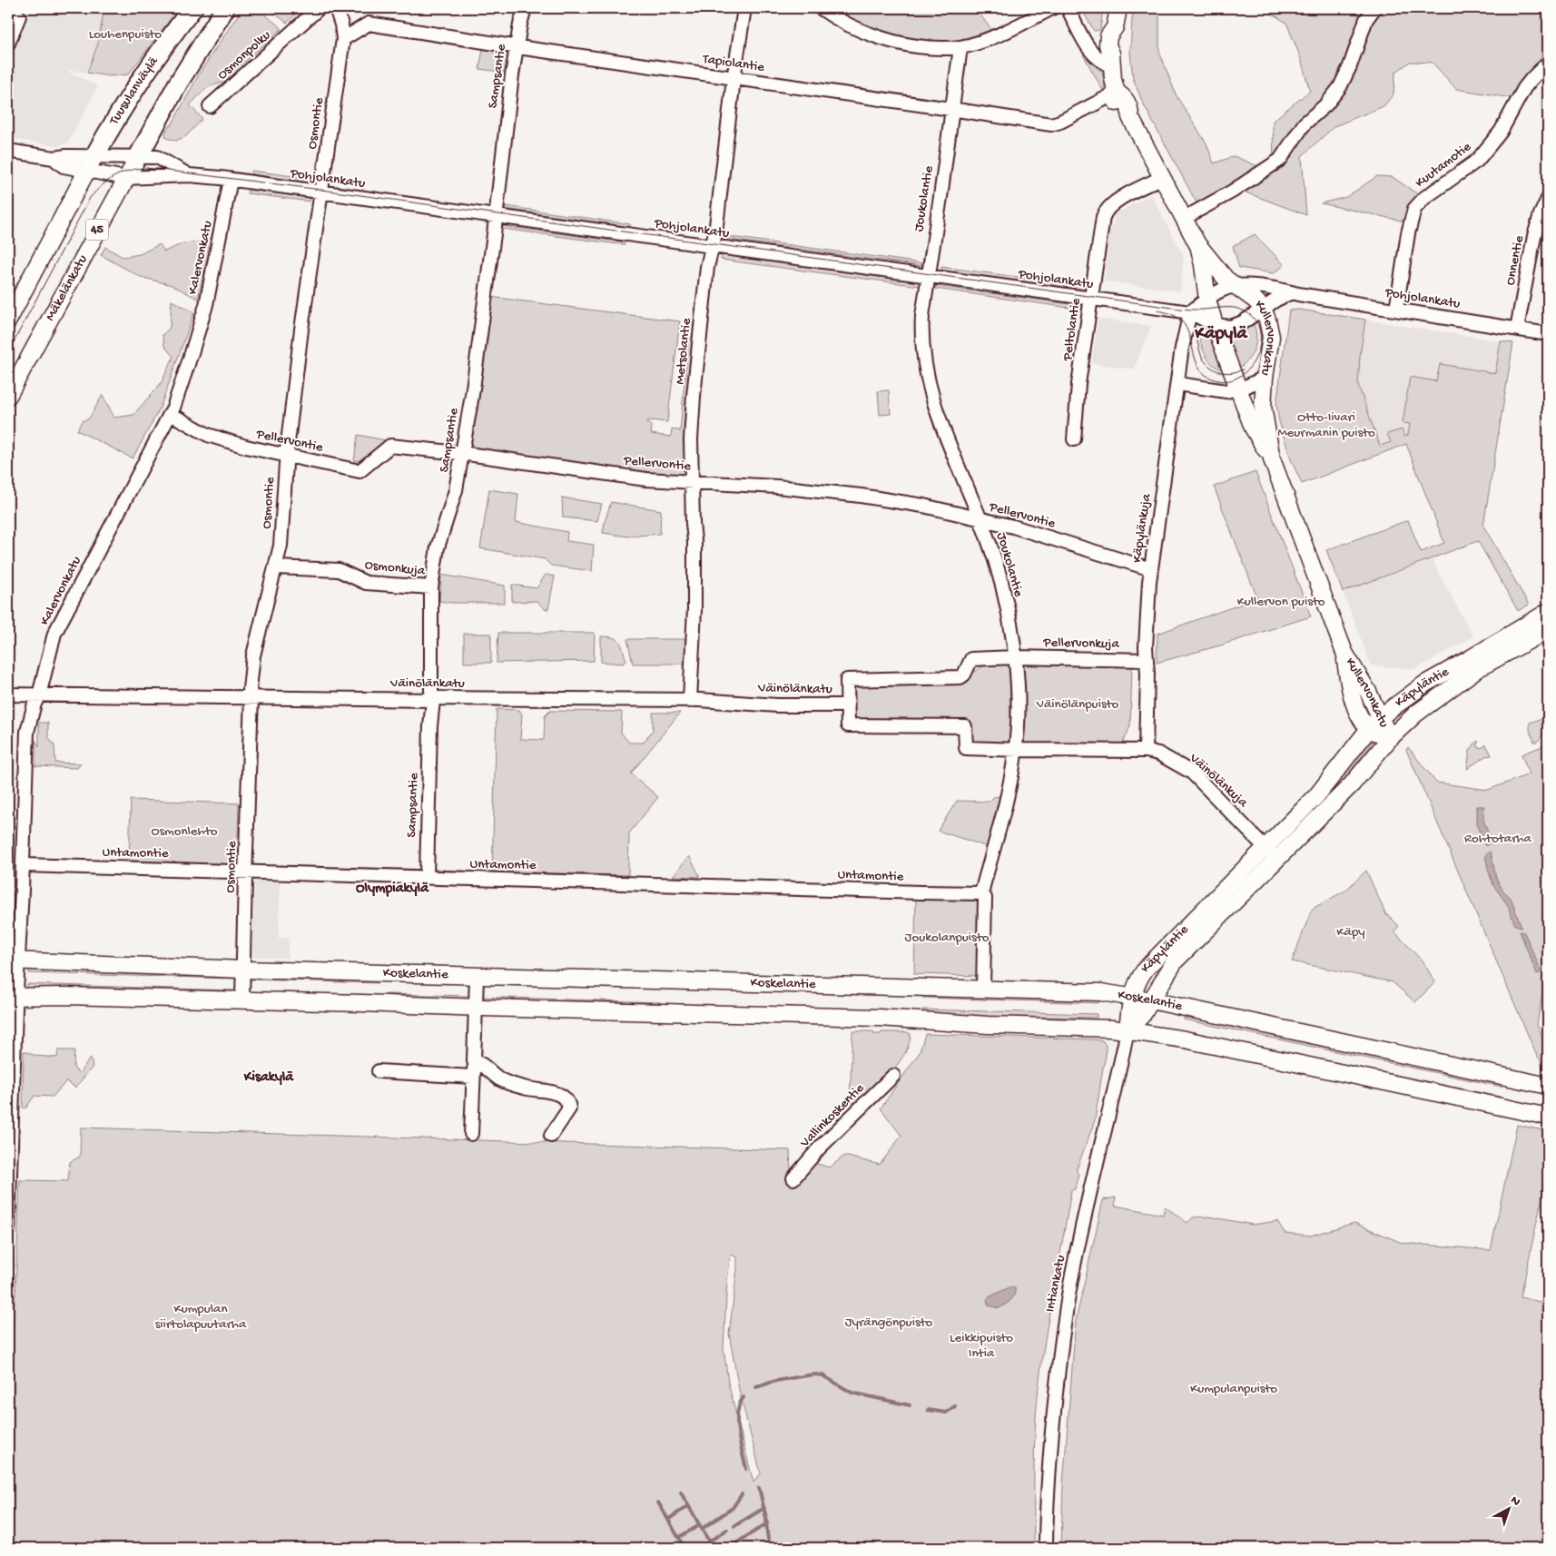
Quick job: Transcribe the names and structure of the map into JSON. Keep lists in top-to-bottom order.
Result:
{
  "streets": {
    "highway": ["Tuusulanväylä", "45"],
    "main road": [
      "Mäkelänkatu",
      "Kullervonkatu",
      "Käpyläntie",
      "Koskelantie"
    ],
    "street": [
      "Osmonpolku",
      "Tapiolantie",
      "Sampsantie",
      "Osmontie",
      "Kuutamotie",
      "Pohjolankatu",
      "Joukolantie",
      "Kalervonkatu",
      "Onnentie",
      "Peltolantie",
      "Metsolantie",
      "Pellervontie",
      "Käpylänkuja",
      "Osmonkuja",
      "Pellervonkuja",
      "Väinölänkatu",
      "Väinölänkuja",
      "Untamontie",
      "Vallinkoskentie",
      "Intiankatu"
    ]
  },
  "crossings": [
    ["Tapiolantie", "Sampsantie"],
    ["Tapiolantie", "Osmontie"],
    ["Tapiolantie", "Joukolantie"],
    ["Tapiolantie", "Kullervonkatu"],
    ["Tapiolantie", "Metsolantie"],
    ["Sampsantie", "Pohjolankatu"],
    ["Sampsantie", "Pellervontie"],
    ["Sampsantie", "Osmonkuja"],
    ["Sampsantie", "Väinölänkatu"],
    ["Sampsantie", "Untamontie"],
    ["Tuusulanväylä", "Pohjolankatu"],
    ["Osmontie", "Pohjolankatu"],
    ["Osmontie", "Pellervontie"],
    ["Osmontie", "Osmonkuja"],
    ["Osmontie", "Väinölänkatu"],
    ["Osmontie", "Untamontie"],
    ["Osmontie", "Koskelantie"],
    ["Kuutamotie", "Pohjolankatu"],
    ["Pohjolankatu", "Joukolantie"],
    ["Pohjolankatu", "45"],
    ["Pohjolankatu", "Kalervonkatu"],
    ["Pohjolankatu", "Onnentie"],
    ["Pohjolankatu", "Mäkelänkatu"],
    ["Pohjolankatu", "Peltolantie"],
    ["Pohjolankatu", "Kullervonkatu"],
    ["Pohjolankatu", "Metsolantie"],
    ["Pohjolankatu", "Käpylänkuja"],
    ["Joukolantie", "Pellervontie"],
    ["Joukolantie", "Pellervonkuja"],
    ["Joukolantie", "Väinölänkatu"],
    ["Joukolantie", "Väinölänkuja"],
    ["Joukolantie", "Untamontie"],
    ["Joukolantie", "Koskelantie"],
    ["45", "Mäkelänkatu"],
    ["Kalervonkatu", "Pellervontie"],
    ["Kalervonkatu", "Väinölänkatu"],
    ["Kalervonkatu", "Untamontie"],
    ["Kalervonkatu", "Koskelantie"],
    ["Peltolantie", "Kullervonkatu"],
    ["Kullervonkatu", "Käpyläntie"],
    ["Metsolantie", "Pellervontie"],
    ["Metsolantie", "Väinölänkatu"],
    ["Pellervontie", "Käpylänkuja"],
    ["Käpylänkuja", "Pellervonkuja"],
    ["Käpylänkuja", "Väinölänkuja"],
    ["Pellervonkuja", "Väinölänkatu"],
    ["Väinölänkatu", "Väinölänkuja"],
    ["Käpyläntie", "Väinölänkuja"],
    ["Käpyläntie", "Koskelantie"],
    ["Käpyläntie", "Intiankatu"]
  ],
  "districts": ["Käpylä", "Olympiakylä", "Kisakylä"],
  "parks": [
    "Louhenpuisto",
    "Otto-Iivari Meurmanin puisto",
    "Kullervon puisto",
    "Väinölänpuisto",
    "Osmonlehto",
    "Rohtotarha",
    "Käpy",
    "Joukolanpuisto",
    "Kumpulan siirtolapuutarha",
    "Jyrängönpuisto",
    "Leikkipuisto Intia",
    "Kumpulanpuisto"
  ],
  "north": "top right"
}
